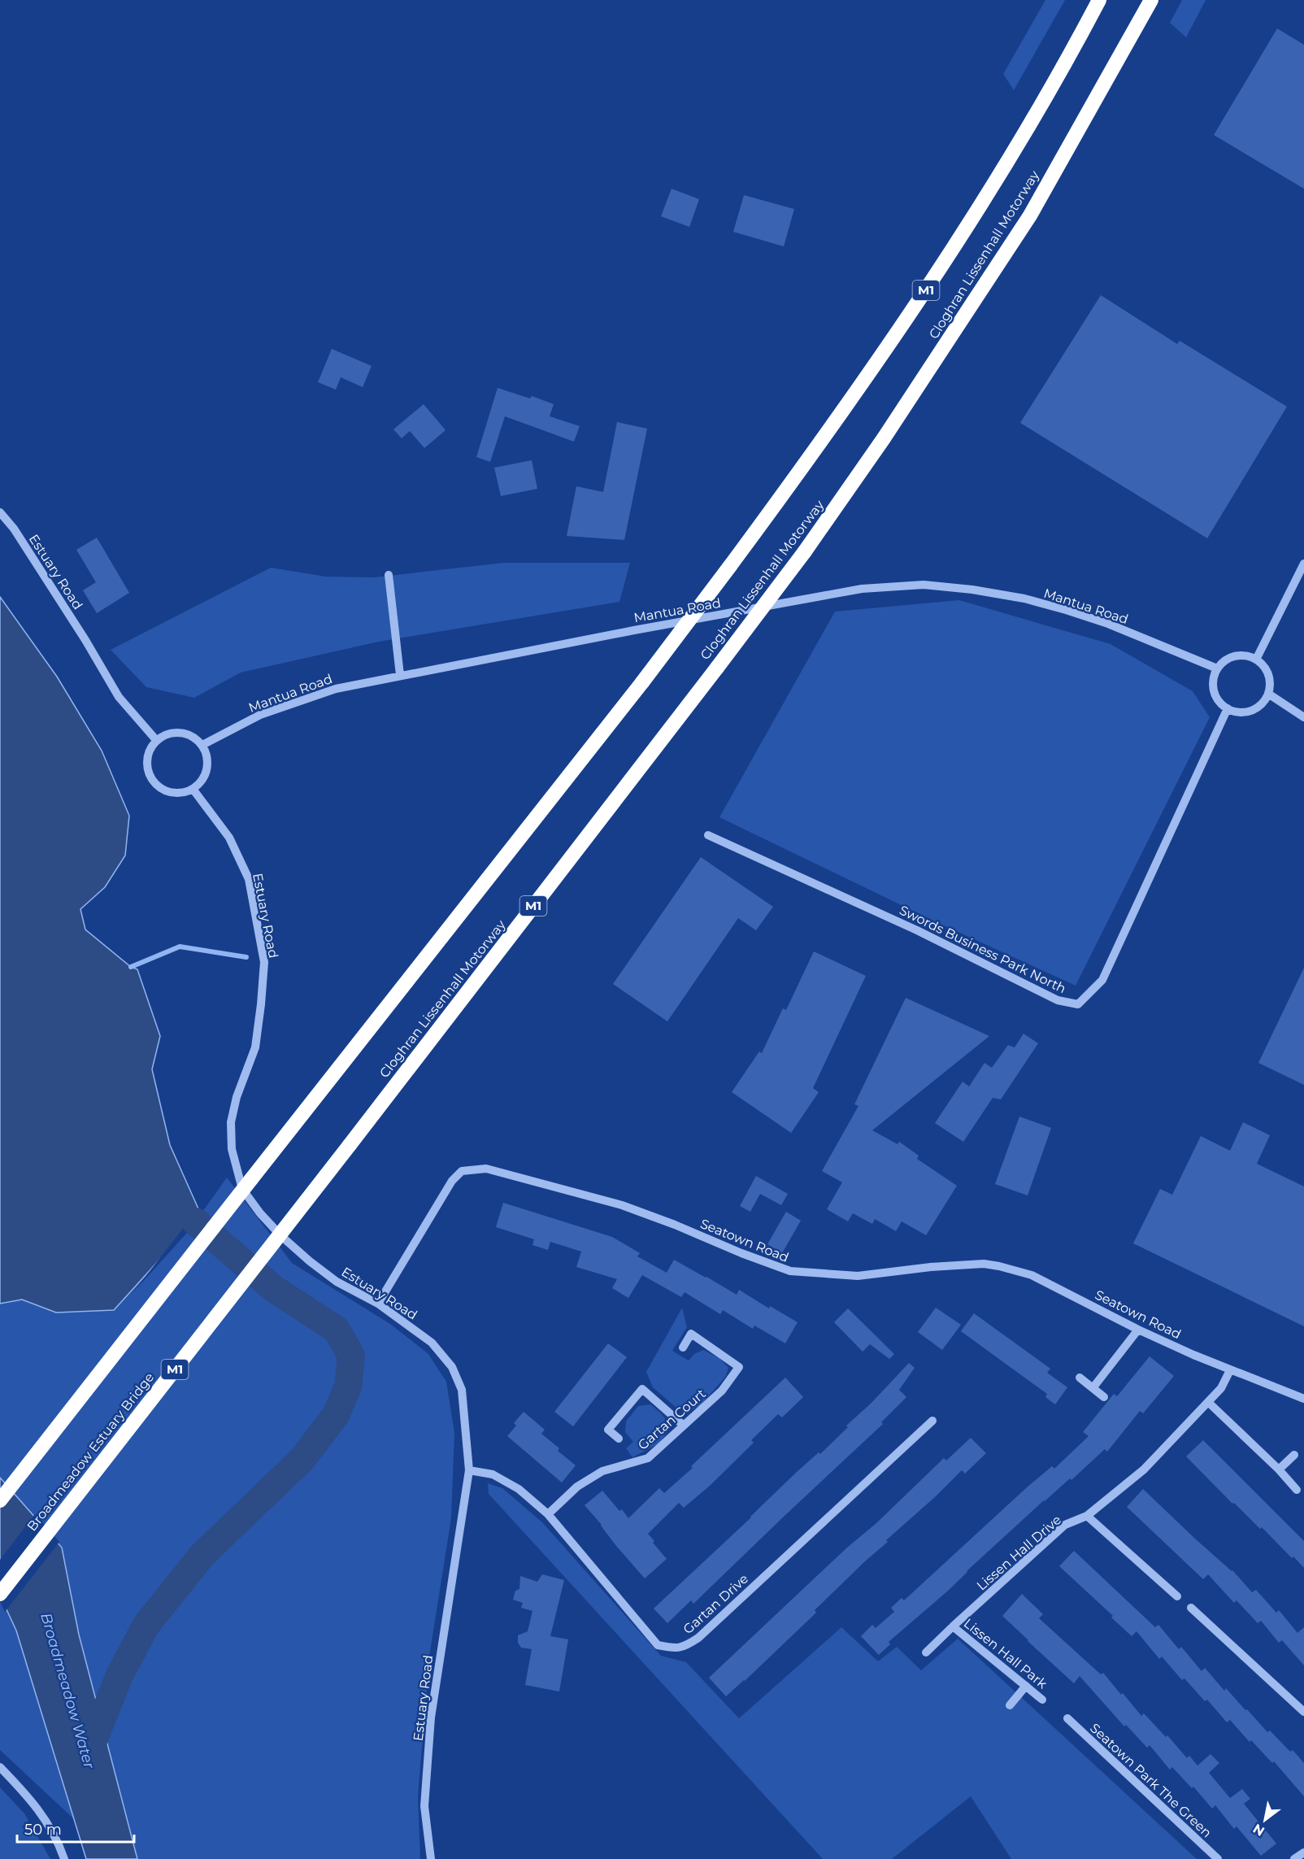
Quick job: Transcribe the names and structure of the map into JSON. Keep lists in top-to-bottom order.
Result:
{
  "streets": {
    "highway": ["Cloghran Lissenhall Motorway", "M1", "Broadmeadow Estuary Bridge"],
    "street": [
      "Estuary Road",
      "Mantua Road",
      "Swords Business Park North",
      "Seatown Road",
      "Gartan Court",
      "Lissen Hall Drive",
      "Gartan Drive",
      "Lissen Hall Park",
      "Seatown Park The Green"
    ]
  },
  "crossings": [
    ["Cloghran Lissenhall Motorway", "Broadmeadow Estuary Bridge"],
    ["Estuary Road", "Mantua Road"],
    ["Estuary Road", "Seatown Road"],
    ["Estuary Road", "Gartan Drive"],
    ["Mantua Road", "Swords Business Park North"],
    ["Seatown Road", "Lissen Hall Drive"],
    ["Gartan Court", "Gartan Drive"],
    ["Lissen Hall Drive", "Lissen Hall Park"]
  ],
  "water": ["Broadmeadow Water"],
  "scale_bar": "50 m",
  "north": "bottom left"
}
